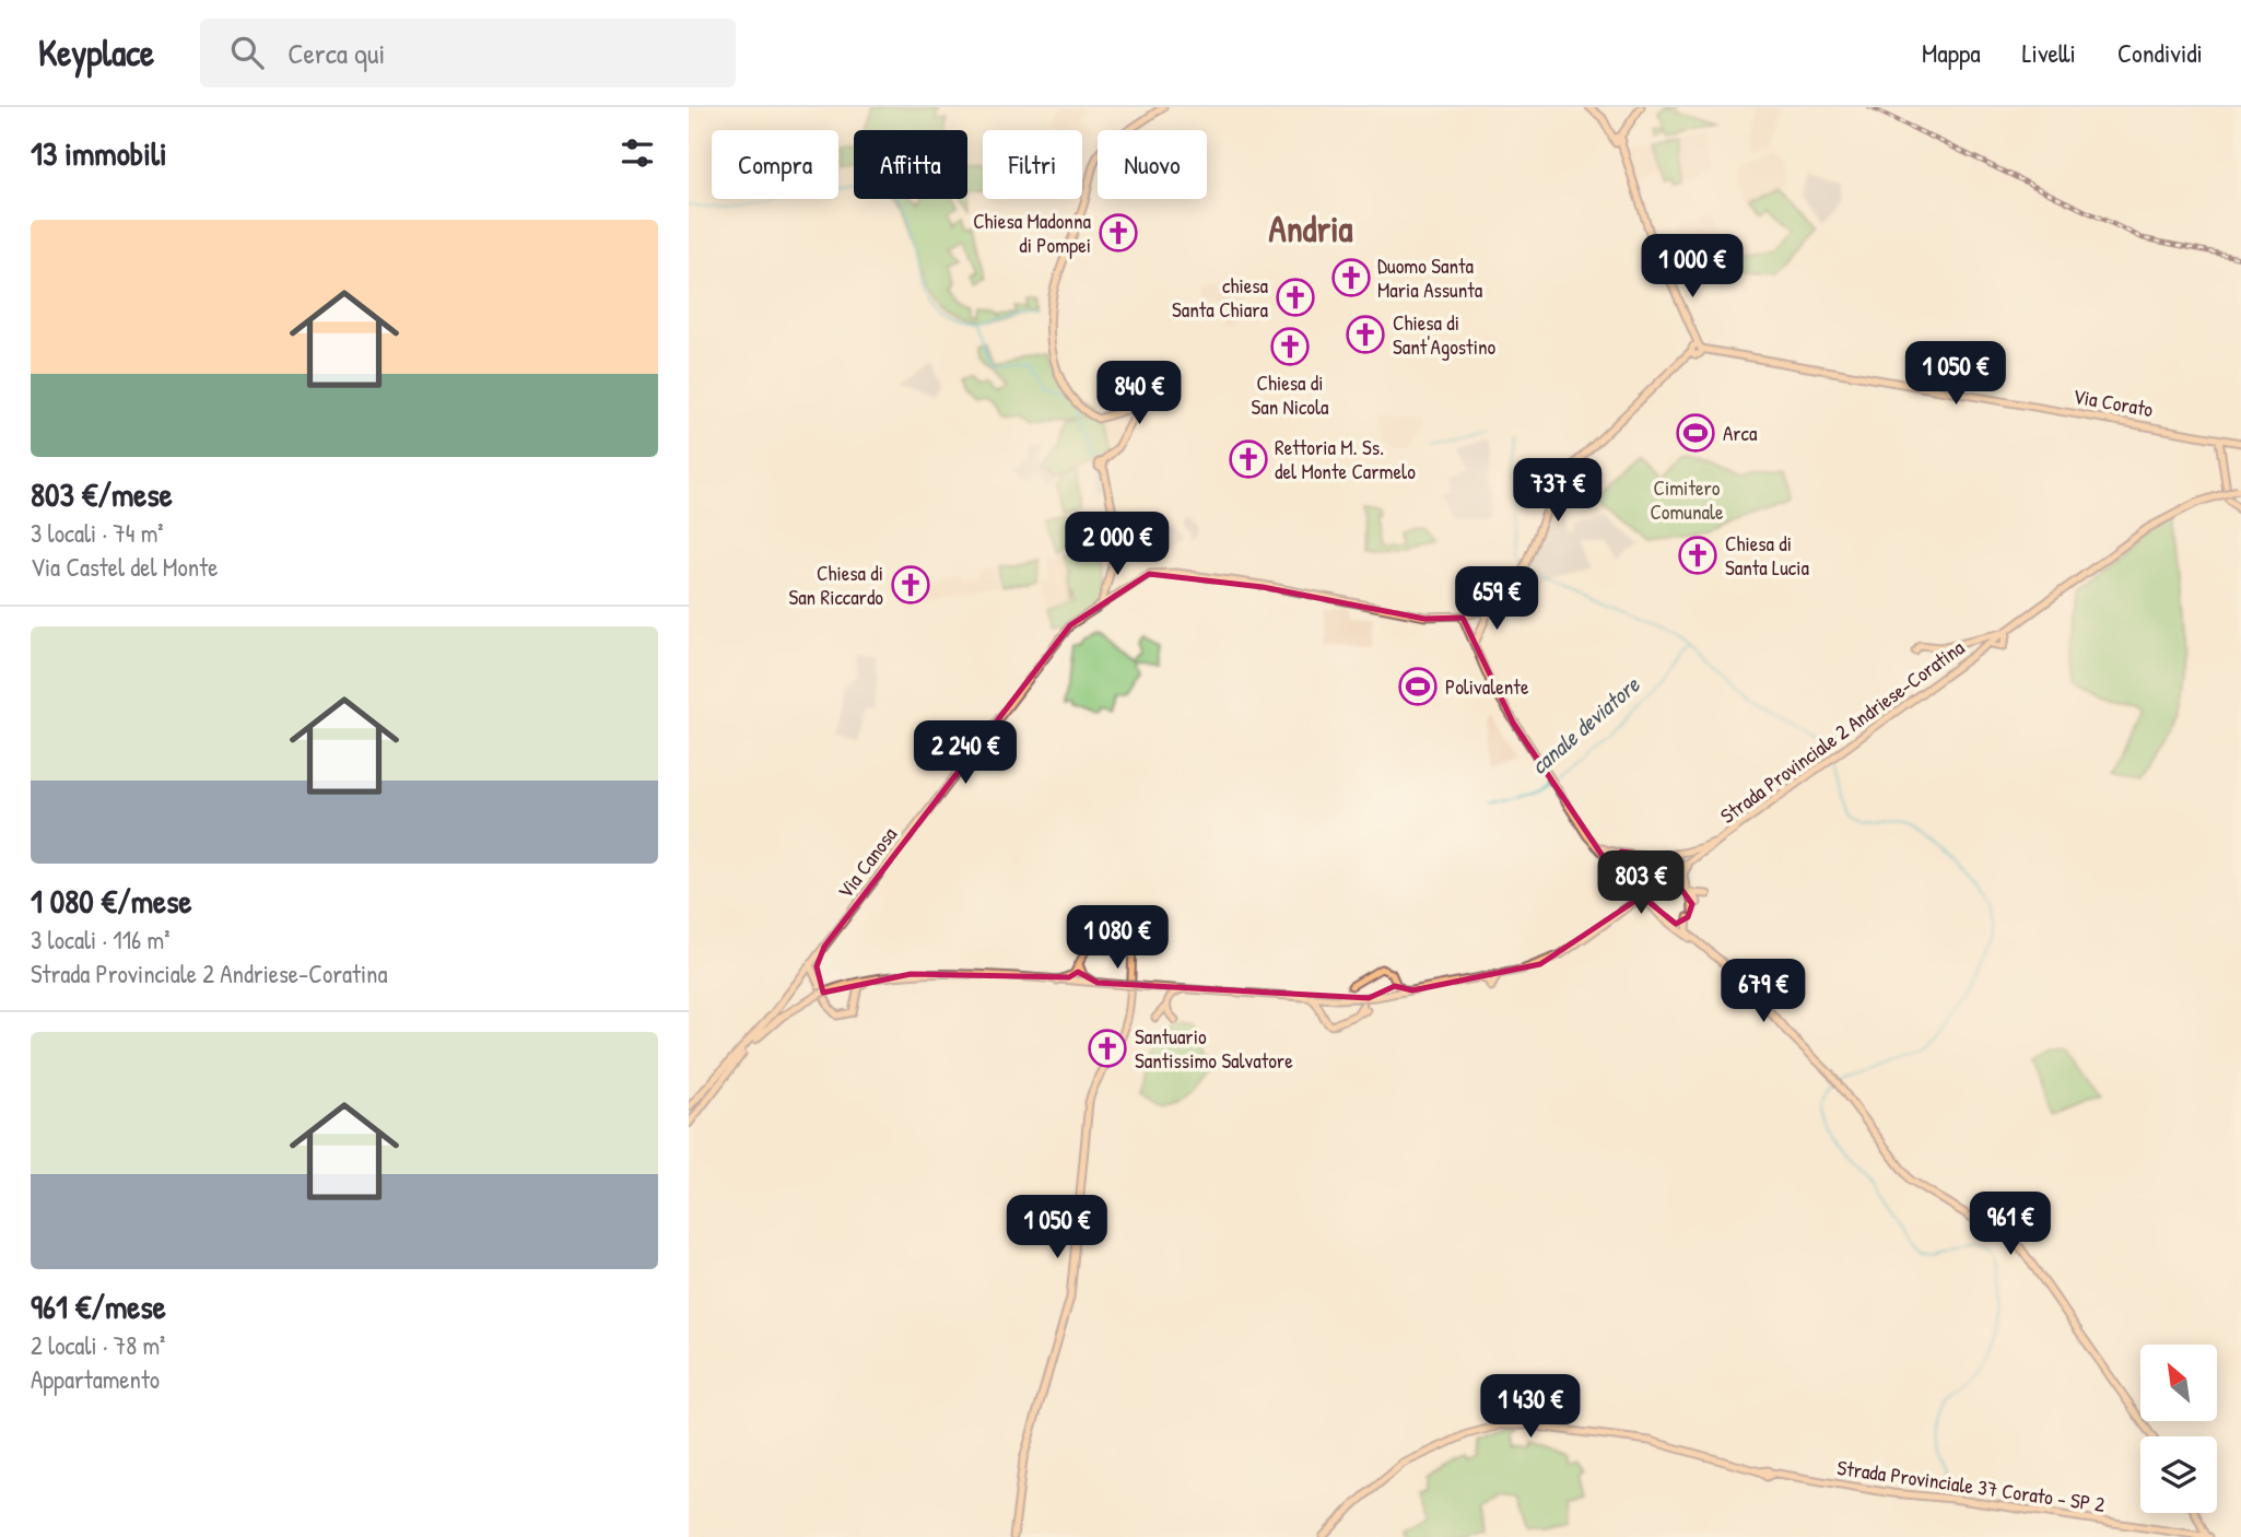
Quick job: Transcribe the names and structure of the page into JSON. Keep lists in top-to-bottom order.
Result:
{
  "streets": {
    "main road": [
      "Via Corato",
      "Strada Provinciale 2 Andriese-Coratina",
      "Via Canosa",
      "Strada Provinciale 37 Corato - SP 2"
    ]
  },
  "districts": ["Andria"],
  "water": ["canale deviatore"],
  "parks": ["Cimitero Comunale"],
  "places": {
    "church": [
      "Chiesa Madonna di Pompei",
      "Duomo Santa Maria Assunta",
      "chiesa Santa Chiara",
      "Chiesa di Sant'Agostino",
      "Chiesa di San Nicola",
      "Rettoria M. Ss. del Monte Carmelo",
      "Chiesa di Santa Lucia",
      "Chiesa di San Riccardo",
      "Santuario Santissimo Salvatore"
    ],
    "sports": ["Arca", "Polivalente"]
  },
  "north": "top left",
  "page": {
    "header": "Keyplace",
    "search": "Cerca qui",
    "nav": ["Mappa", "Livelli", "Condividi"],
    "heading": "13 immobili",
    "chip": [
      "Compra",
      "Affitta",
      "Filtri",
      "Nuovo"
    ],
    "list": [
      {
        "name": "803 €/mese",
        "note": "3 locali · 74 m² · Via Castel del Monte"
      },
      {
        "name": "1 080 €/mese",
        "note": "3 locali · 116 m² · Strada Provinciale 2 Andriese-Coratina"
      },
      {
        "name": "961 €/mese",
        "note": "2 locali · 78 m² · Appartamento"
      }
    ],
    "price": [
      "1 000 €",
      "1 050 €",
      "840 €",
      "737 €",
      "2 000 €",
      "659 €",
      "2 240 €",
      "803 €",
      "1 080 €",
      "679 €",
      "961 €",
      "1 050 €",
      "1 430 €"
    ]
  }
}
